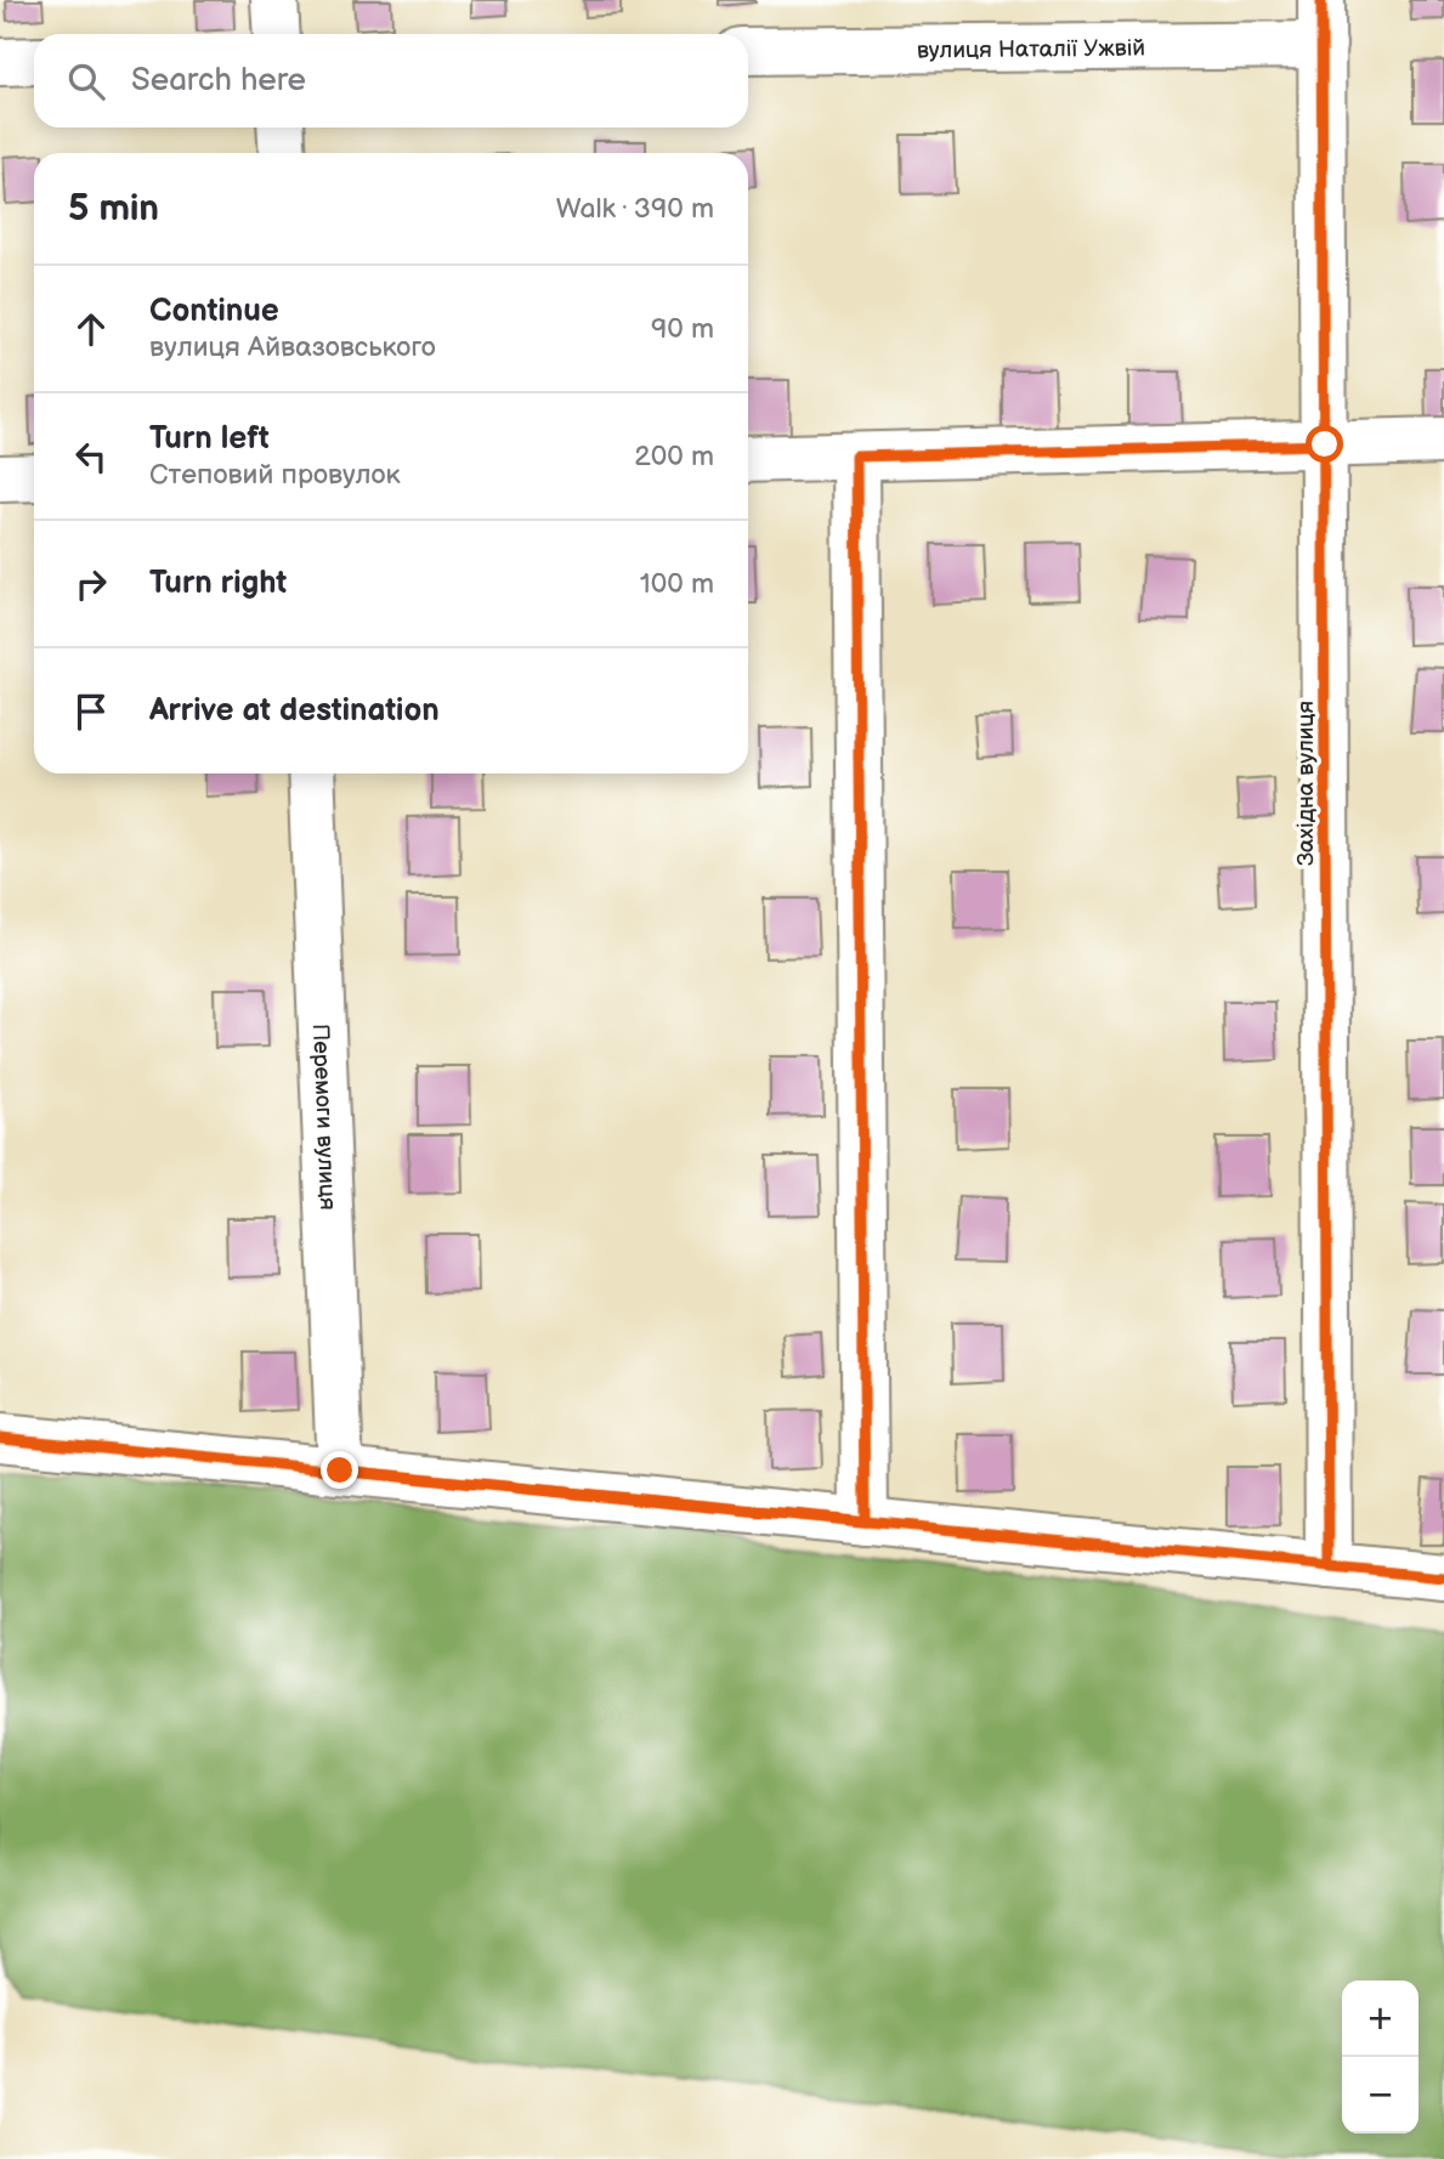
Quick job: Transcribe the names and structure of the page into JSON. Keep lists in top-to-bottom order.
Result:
{
  "streets": {
    "street": ["вулиця Наталії Ужвій", "Західна вулиця", "Перемоги вулиця"]
  },
  "crossings": [
    ["вулиця Наталії Ужвій", "Західна вулиця"]
  ],
  "page": {
    "search": "Search here",
    "heading": ["5 min", "Walk · 390 m"],
    "list": [
      ["Continue", "вулиця Айвазовського", "90 m"],
      ["Turn left", "Степовий провулок", "200 m"],
      ["Turn right", "100 m"],
      "Arrive at destination"
    ],
    "map_buttons": ["+", "−"]
  }
}
